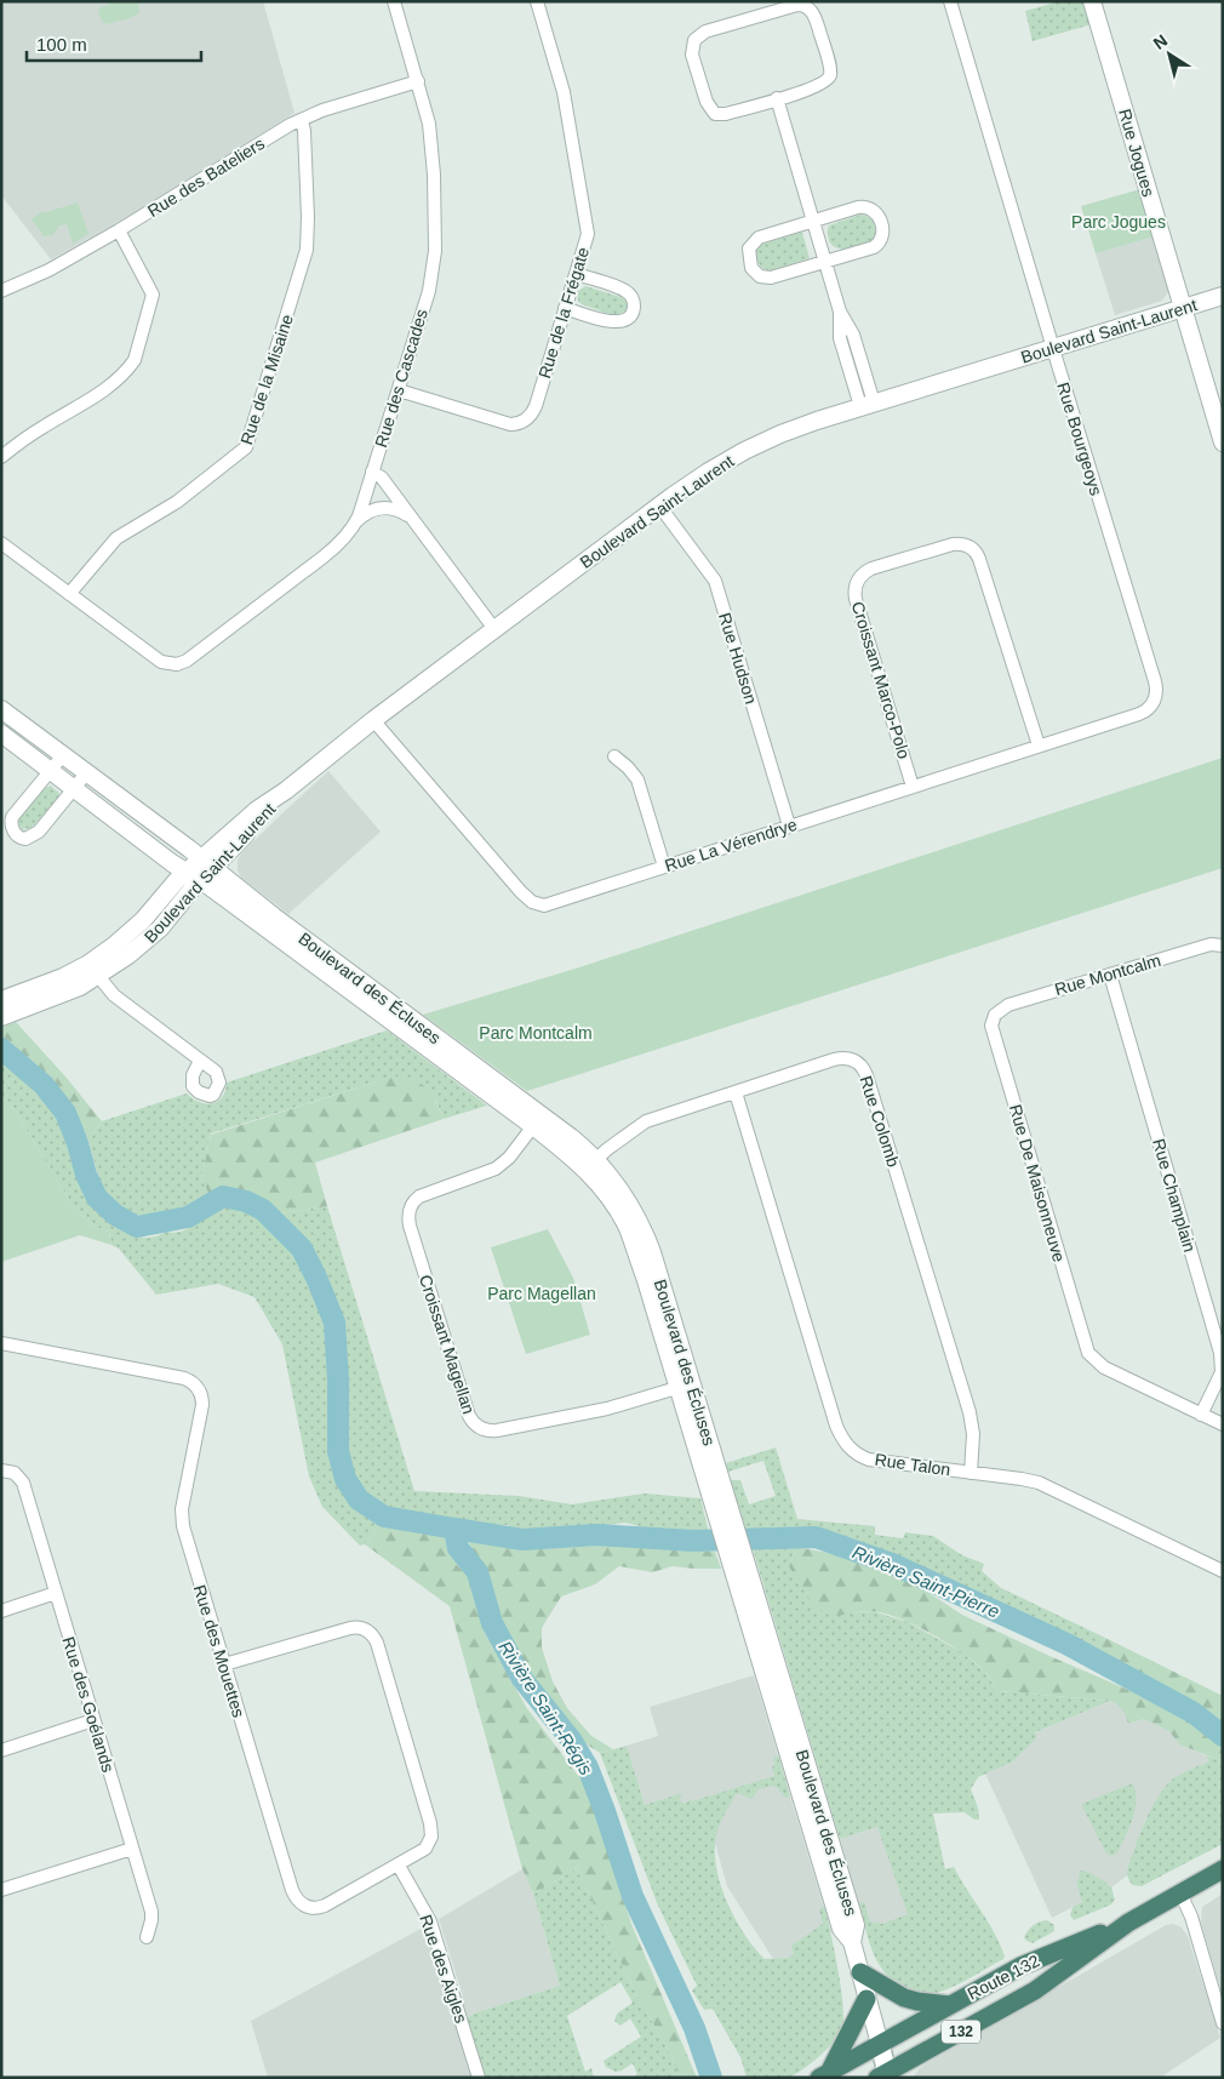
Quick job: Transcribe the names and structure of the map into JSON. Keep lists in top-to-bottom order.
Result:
{
  "streets": {
    "highway": ["Route 132", "132"],
    "street": [
      "Rue Jogues",
      "Rue des Bateliers",
      "Rue de la Frégate",
      "Boulevard Saint-Laurent",
      "Rue des Cascades",
      "Rue de la Misaine",
      "Rue Bourgeoys",
      "Rue Hudson",
      "Croissant Marco-Polo",
      "Rue La Vérendrye",
      "Rue Montcalm",
      "Boulevard des Écluses",
      "Rue Colomb",
      "Rue De Maisonneuve",
      "Rue Champlain",
      "Croissant Magellan",
      "Rue Talon",
      "Rue des Mouettes",
      "Rue des Goélands",
      "Rue des Aigles"
    ]
  },
  "crossings": [
    ["Rue Jogues", "Boulevard Saint-Laurent"],
    ["Rue des Bateliers", "Rue des Cascades"],
    ["Rue des Bateliers", "Rue de la Misaine"],
    ["Rue de la Frégate", "Rue des Cascades"],
    ["Boulevard Saint-Laurent", "Rue Bourgeoys"],
    ["Boulevard Saint-Laurent", "Rue Hudson"],
    ["Boulevard Saint-Laurent", "Rue La Vérendrye"],
    ["Boulevard Saint-Laurent", "Boulevard des Écluses"],
    ["Rue des Cascades", "Rue de la Misaine"],
    ["Rue Bourgeoys", "Rue La Vérendrye"],
    ["Rue Hudson", "Rue La Vérendrye"],
    ["Croissant Marco-Polo", "Rue La Vérendrye"],
    ["Rue Montcalm", "Rue De Maisonneuve"],
    ["Rue Montcalm", "Rue Champlain"],
    ["Boulevard des Écluses", "Rue Colomb"],
    ["Boulevard des Écluses", "Croissant Magellan"],
    ["Boulevard des Écluses", "Route 132"],
    ["Rue Colomb", "Rue Talon"],
    ["Rue De Maisonneuve", "Rue Champlain"],
    ["Rue des Mouettes", "Rue des Aigles"]
  ],
  "water": ["Rivière Saint-Pierre", "Rivière Saint-Régis"],
  "parks": ["Parc Jogues", "Parc Montcalm", "Parc Magellan"],
  "scale_bar": "100 m",
  "north": "top left"
}
